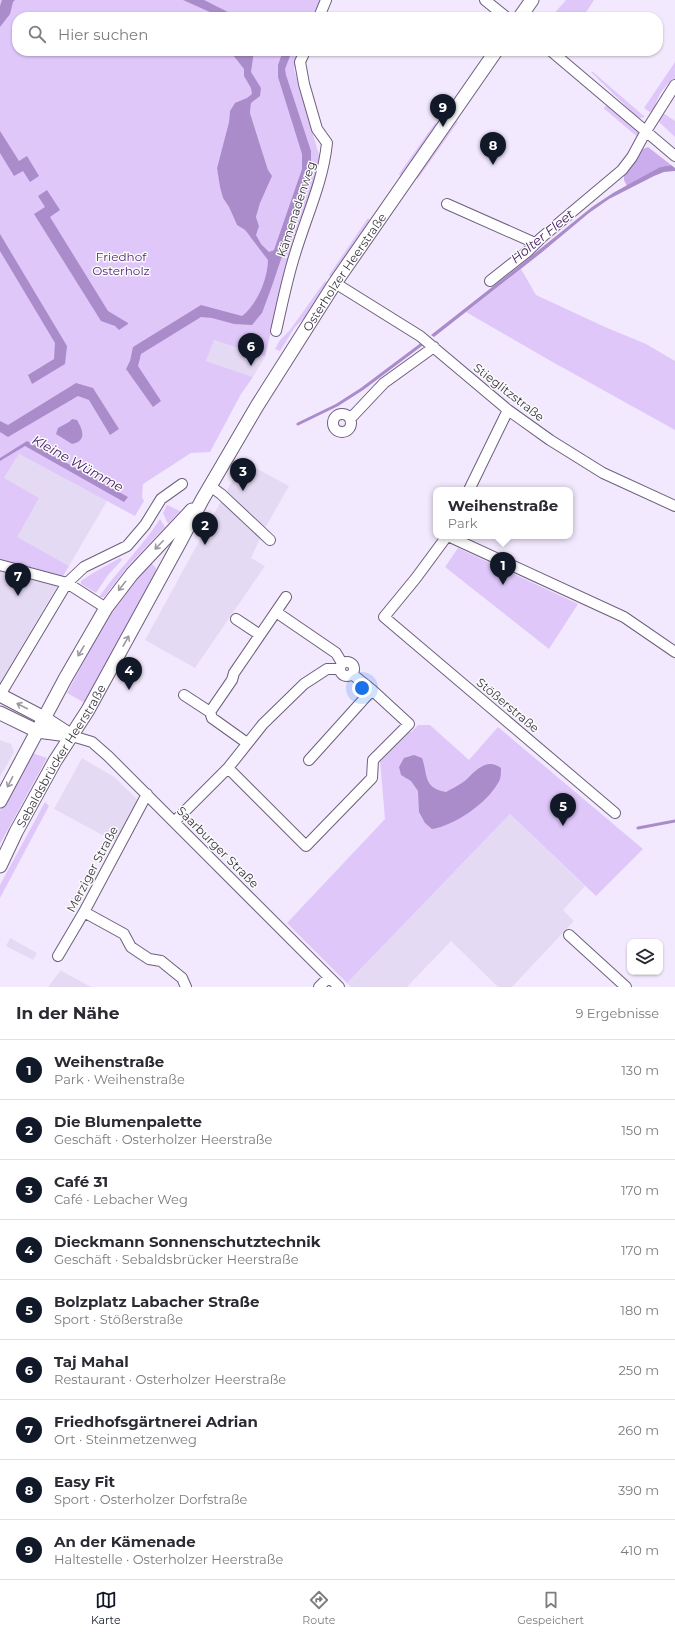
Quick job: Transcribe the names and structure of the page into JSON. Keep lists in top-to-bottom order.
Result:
{
  "streets": {
    "main road": ["Osterholzer Heerstraße", "Sebaldsbrücker Heerstraße"],
    "street": [
      "Kämenadenweg",
      "Stieglitzstraße",
      "Stößerstraße",
      "Saarburger Straße",
      "Merziger Straße"
    ]
  },
  "crossings": [
    ["Osterholzer Heerstraße", "Stieglitzstraße"],
    ["Osterholzer Heerstraße", "Sebaldsbrücker Heerstraße"],
    ["Sebaldsbrücker Heerstraße", "Saarburger Straße"],
    ["Saarburger Straße", "Merziger Straße"]
  ],
  "water": ["Holter Fleet", "Kleine Wümme"],
  "parks": ["Friedhof Osterholz"],
  "page": {
    "search": "Hier suchen",
    "pins": [
      "9",
      "8",
      "6",
      "3",
      "2",
      "1",
      "7",
      "4",
      "5"
    ],
    "popup": ["Weihenstraße", "Park"],
    "heading": ["In der Nähe", "9 Ergebnisse"],
    "list": [
      {
        "mark": "1",
        "name": "Weihenstraße",
        "note": "Park · Weihenstraße",
        "value": "130 m"
      },
      {
        "mark": "2",
        "name": "Die Blumenpalette",
        "note": "Geschäft · Osterholzer Heerstraße",
        "value": "150 m"
      },
      {
        "mark": "3",
        "name": "Café 31",
        "note": "Café · Lebacher Weg",
        "value": "170 m"
      },
      {
        "mark": "4",
        "name": "Dieckmann Sonnenschutztechnik",
        "note": "Geschäft · Sebaldsbrücker Heerstraße",
        "value": "170 m"
      },
      {
        "mark": "5",
        "name": "Bolzplatz Labacher Straße",
        "note": "Sport · Stößerstraße",
        "value": "180 m"
      },
      {
        "mark": "6",
        "name": "Taj Mahal",
        "note": "Restaurant · Osterholzer Heerstraße",
        "value": "250 m"
      },
      {
        "mark": "7",
        "name": "Friedhofsgärtnerei Adrian",
        "note": "Ort · Steinmetzenweg",
        "value": "260 m"
      },
      {
        "mark": "8",
        "name": "Easy Fit",
        "note": "Sport · Osterholzer Dorfstraße",
        "value": "390 m"
      },
      {
        "mark": "9",
        "name": "An der Kämenade",
        "note": "Haltestelle · Osterholzer Heerstraße",
        "value": "410 m"
      }
    ],
    "nav": ["Karte", "Route", "Gespeichert"]
  }
}
